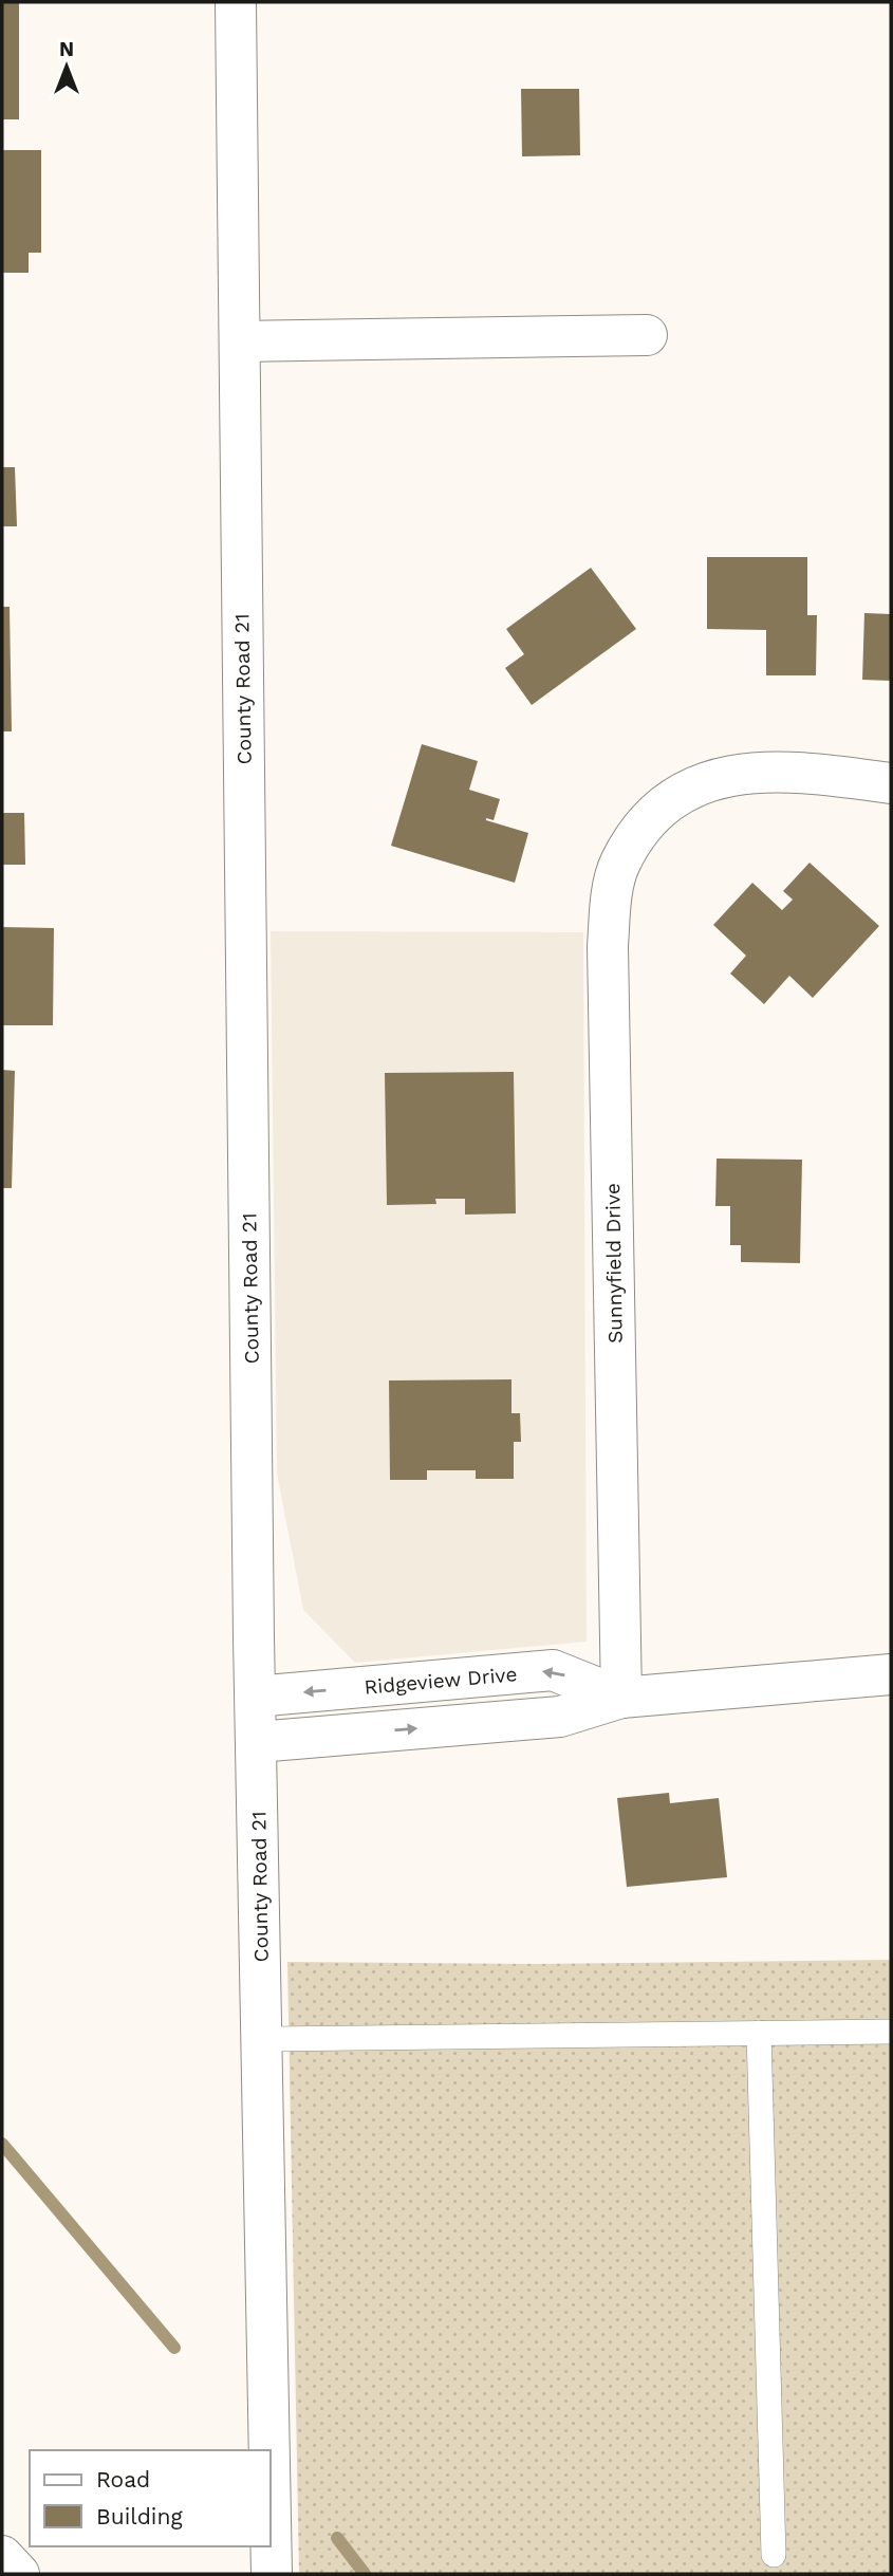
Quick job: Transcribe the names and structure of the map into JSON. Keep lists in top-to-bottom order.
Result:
{
  "streets": {
    "street": ["County Road 21", "Sunnyfield Drive", "Ridgeview Drive"]
  },
  "crossings": [
    ["County Road 21", "Ridgeview Drive"],
    ["Sunnyfield Drive", "Ridgeview Drive"]
  ],
  "legend": ["Road", "Building"],
  "north": "top"
}
